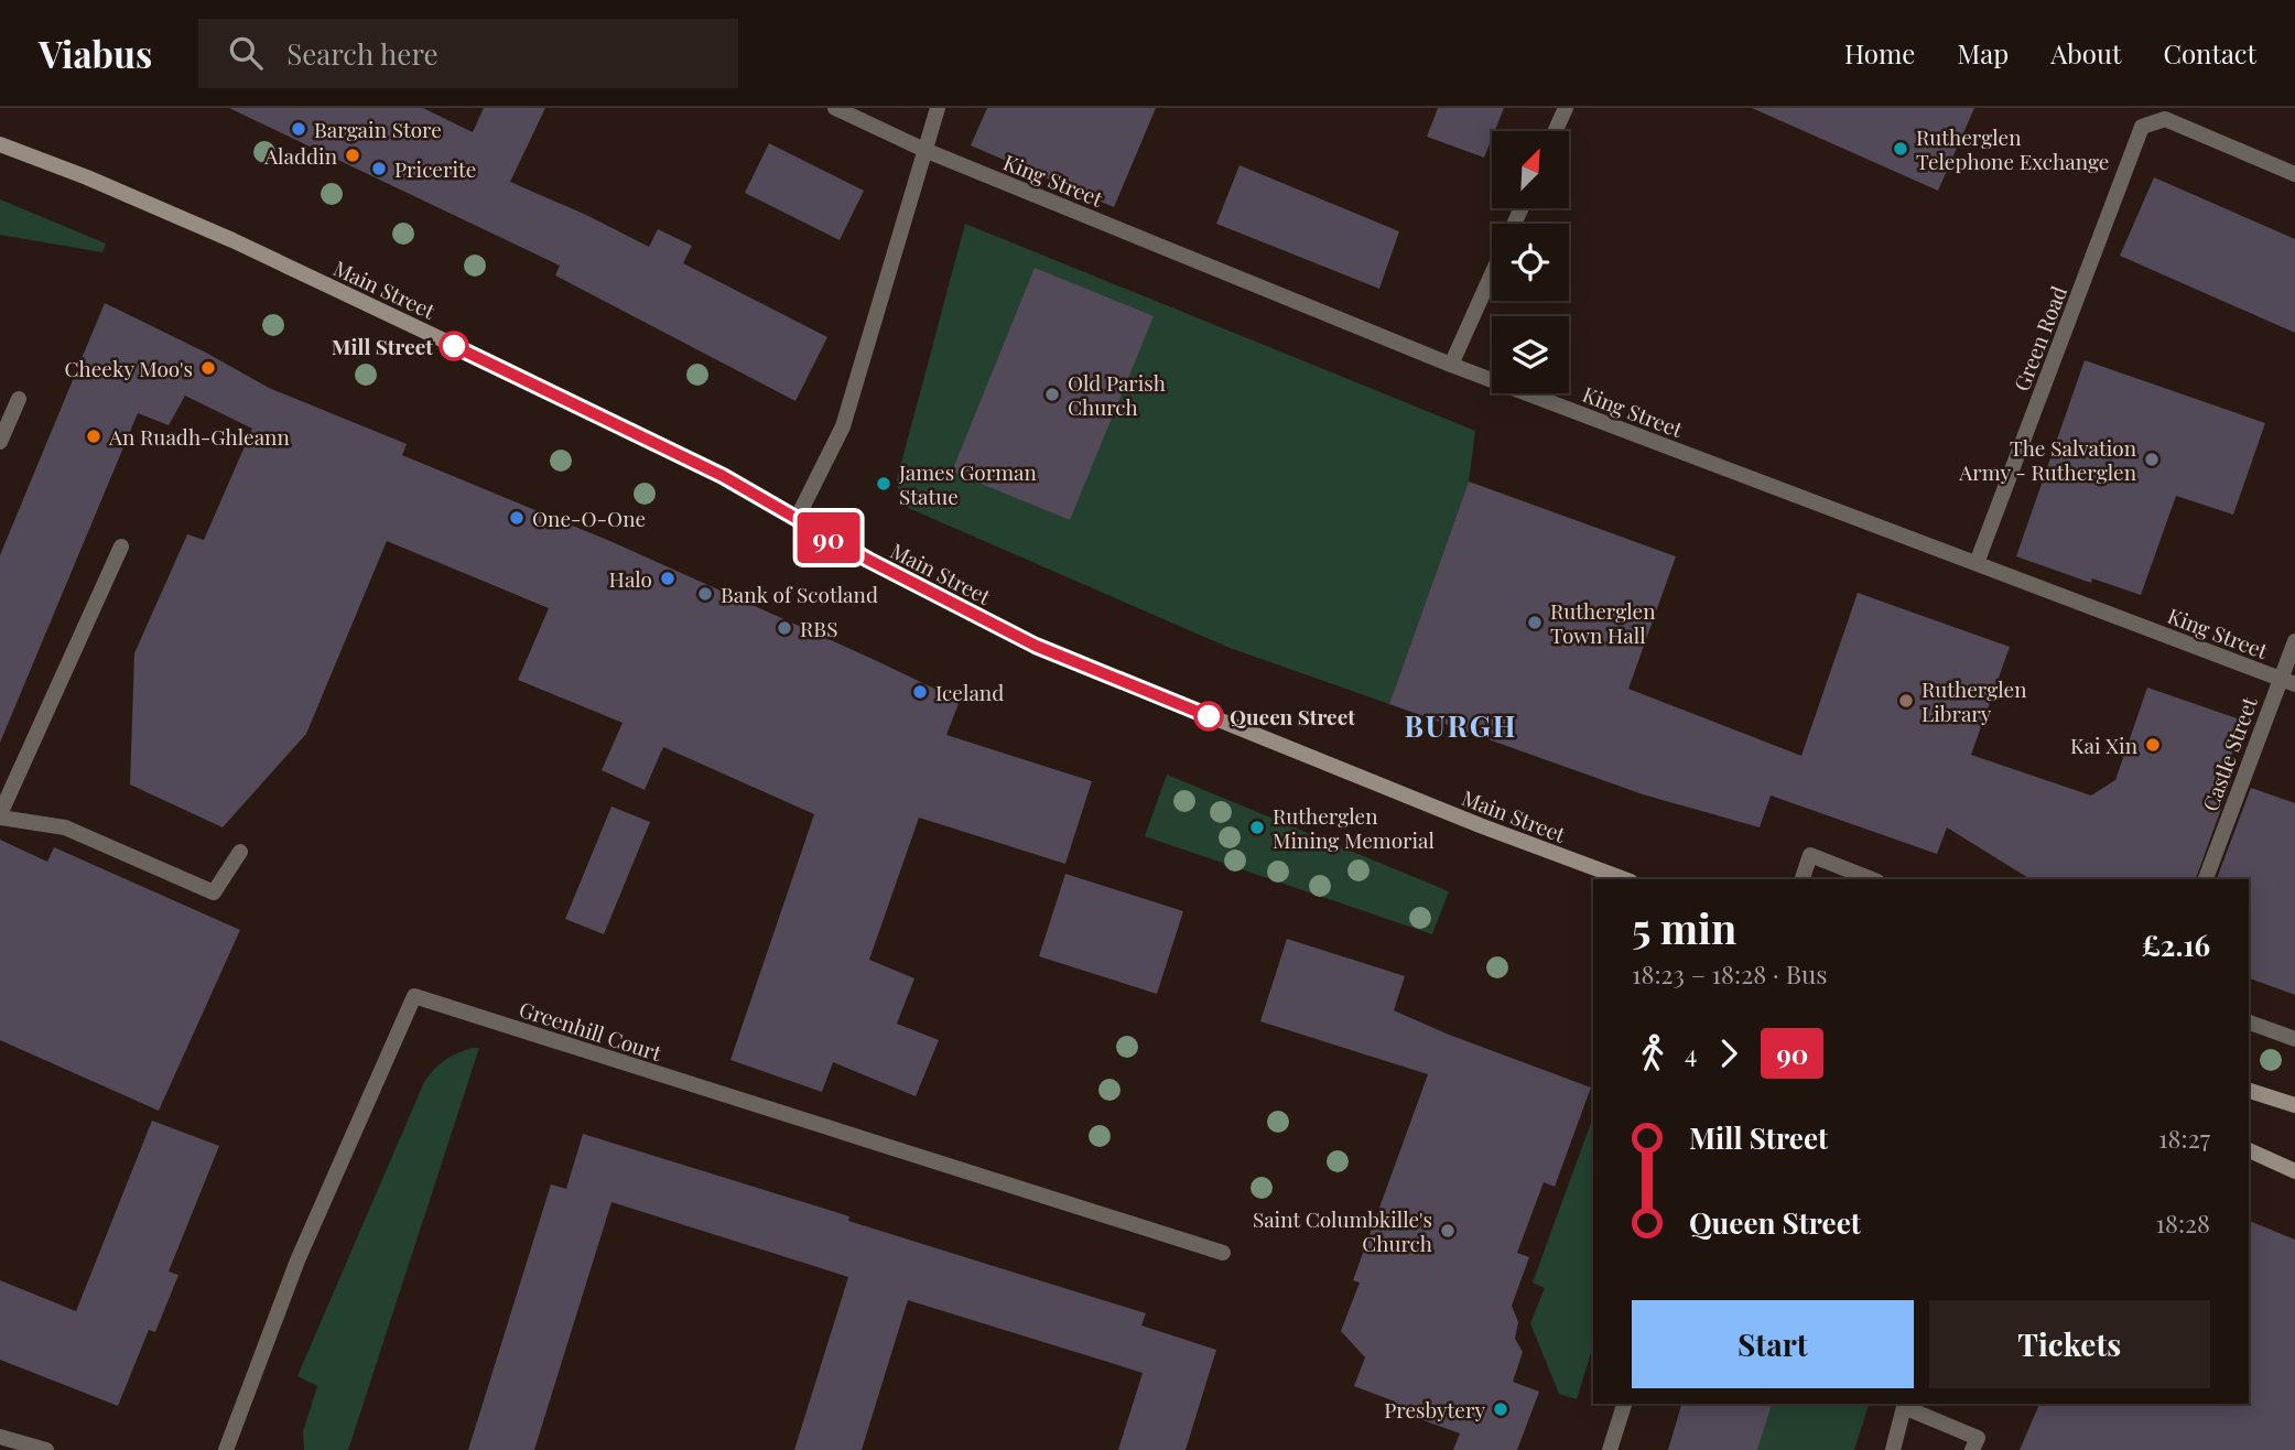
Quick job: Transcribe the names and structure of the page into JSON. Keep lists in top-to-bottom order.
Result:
{
  "streets": {
    "main road": ["Main Street"],
    "street": [
      "King Street",
      "Green Road",
      "Castle Street",
      "Greenhill Court"
    ]
  },
  "crossings": [
    ["King Street", "Green Road"],
    ["King Street", "Castle Street"]
  ],
  "districts": ["BURGH"],
  "places": [
    "Bargain Store",
    "Rutherglen Telephone Exchange",
    "Aladdin",
    "Pricerite",
    "Mill Street",
    "Cheeky Moo's",
    "Old Parish Church",
    "An Ruadh-Ghleann",
    "The Salvation Army - Rutherglen",
    "James Gorman Statue",
    "One-O-One",
    "Halo",
    "Bank of Scotland",
    "Rutherglen Town Hall",
    "RBS",
    "Iceland",
    "Rutherglen Library",
    "Queen Street",
    "Kai Xin",
    "Rutherglen Mining Memorial",
    "Saint Columbkille's Church",
    "Presbytery"
  ],
  "lines": ["bus line 90"],
  "north": "top right",
  "page": {
    "header": "Viabus",
    "search": "Search here",
    "nav": [
      "Home",
      "Map",
      "About",
      "Contact"
    ],
    "on_map": "90",
    "heading": ["5 min", "18:23 – 18:28 · Bus", "£2.16"],
    "legs": ["4", "90"],
    "list": [
      {
        "name": "Mill Street",
        "value": "18:27"
      },
      {
        "name": "Queen Street",
        "value": "18:28"
      }
    ],
    "buttons": ["Start", "Tickets"]
  }
}
